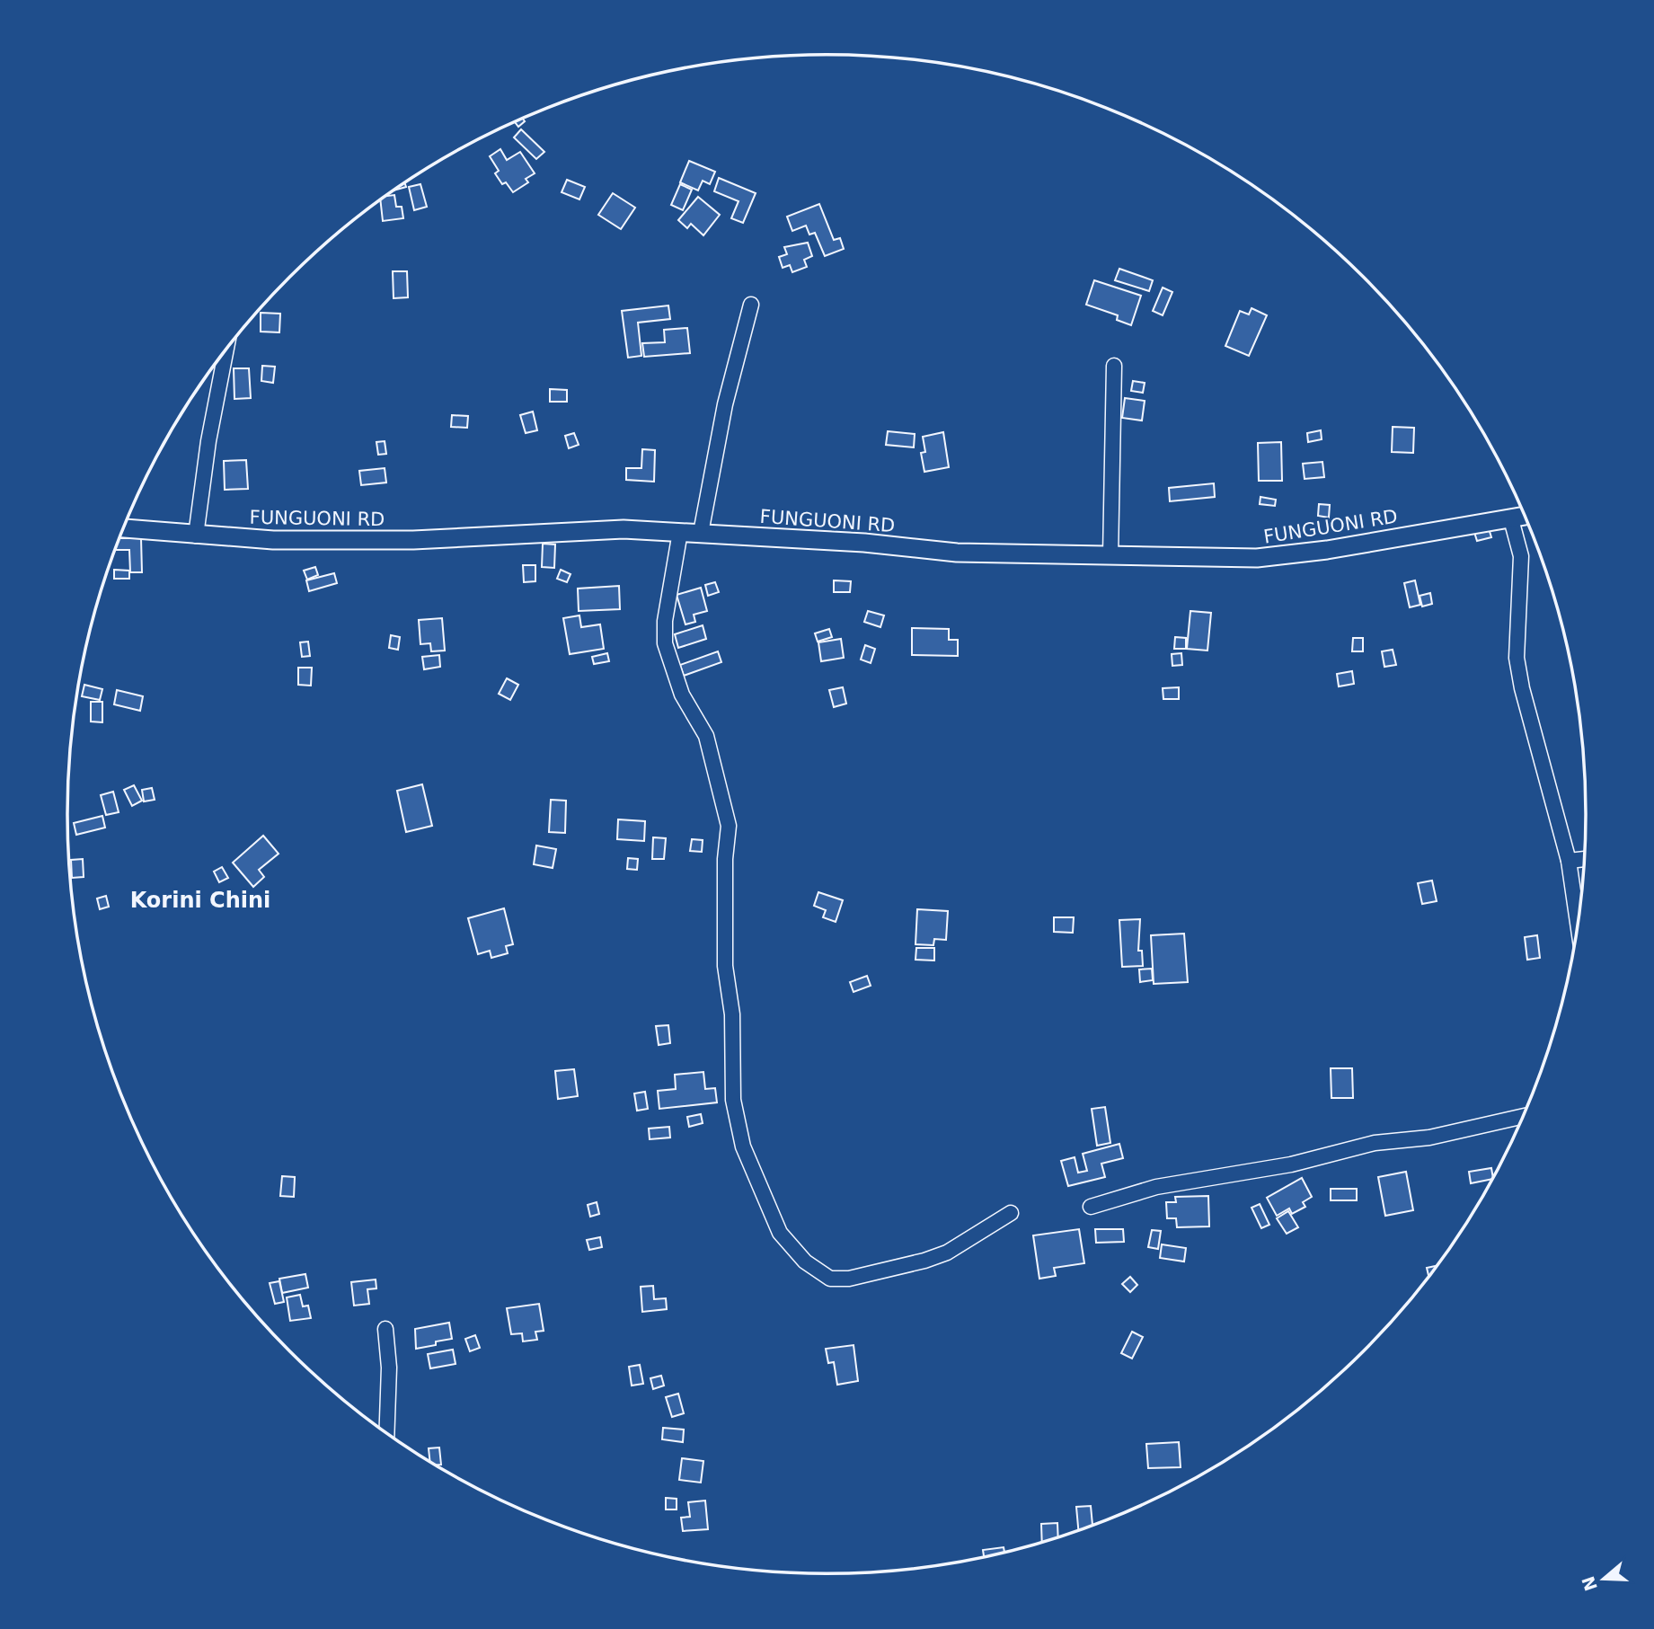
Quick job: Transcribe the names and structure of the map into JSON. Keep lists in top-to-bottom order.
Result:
{
  "streets": {
    "street": ["FUNGUONI RD"]
  },
  "districts": ["Korini Chini"],
  "north": "left"
}
